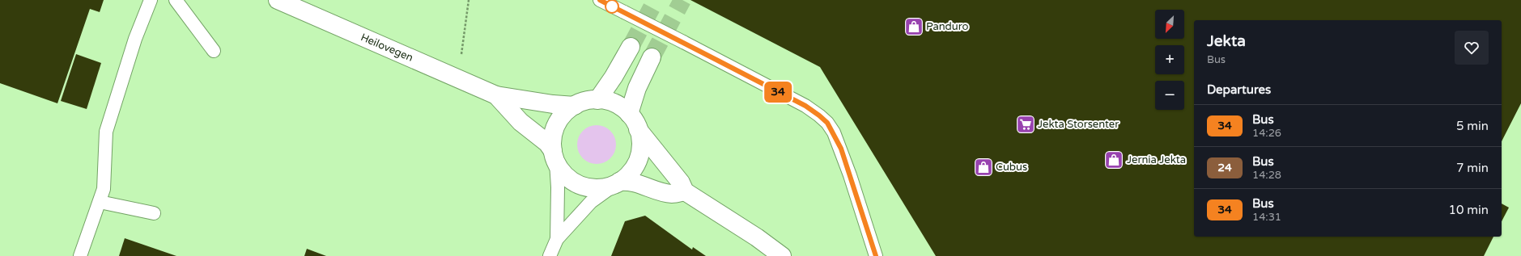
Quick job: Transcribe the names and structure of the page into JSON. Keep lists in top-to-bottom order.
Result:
{
  "streets": {
    "street": ["Heilovegen"]
  },
  "places": {
    "shop": ["Panduro", "Jernia Jekta", "Cubus"],
    "supermarket": ["Jekta Storsenter"]
  },
  "lines": ["bus line 34"],
  "north": "bottom left",
  "page": {
    "on_map": "34",
    "map_buttons": ["+", "−"],
    "heading": [
      ["Jekta", "Bus"],
      "Departures"
    ],
    "list": [
      {
        "mark": "34",
        "name": "Bus",
        "note": "14:26",
        "value": "5 min"
      },
      {
        "mark": "24",
        "name": "Bus",
        "note": "14:28",
        "value": "7 min"
      },
      {
        "mark": "34",
        "name": "Bus",
        "note": "14:31",
        "value": "10 min"
      }
    ]
  }
}
